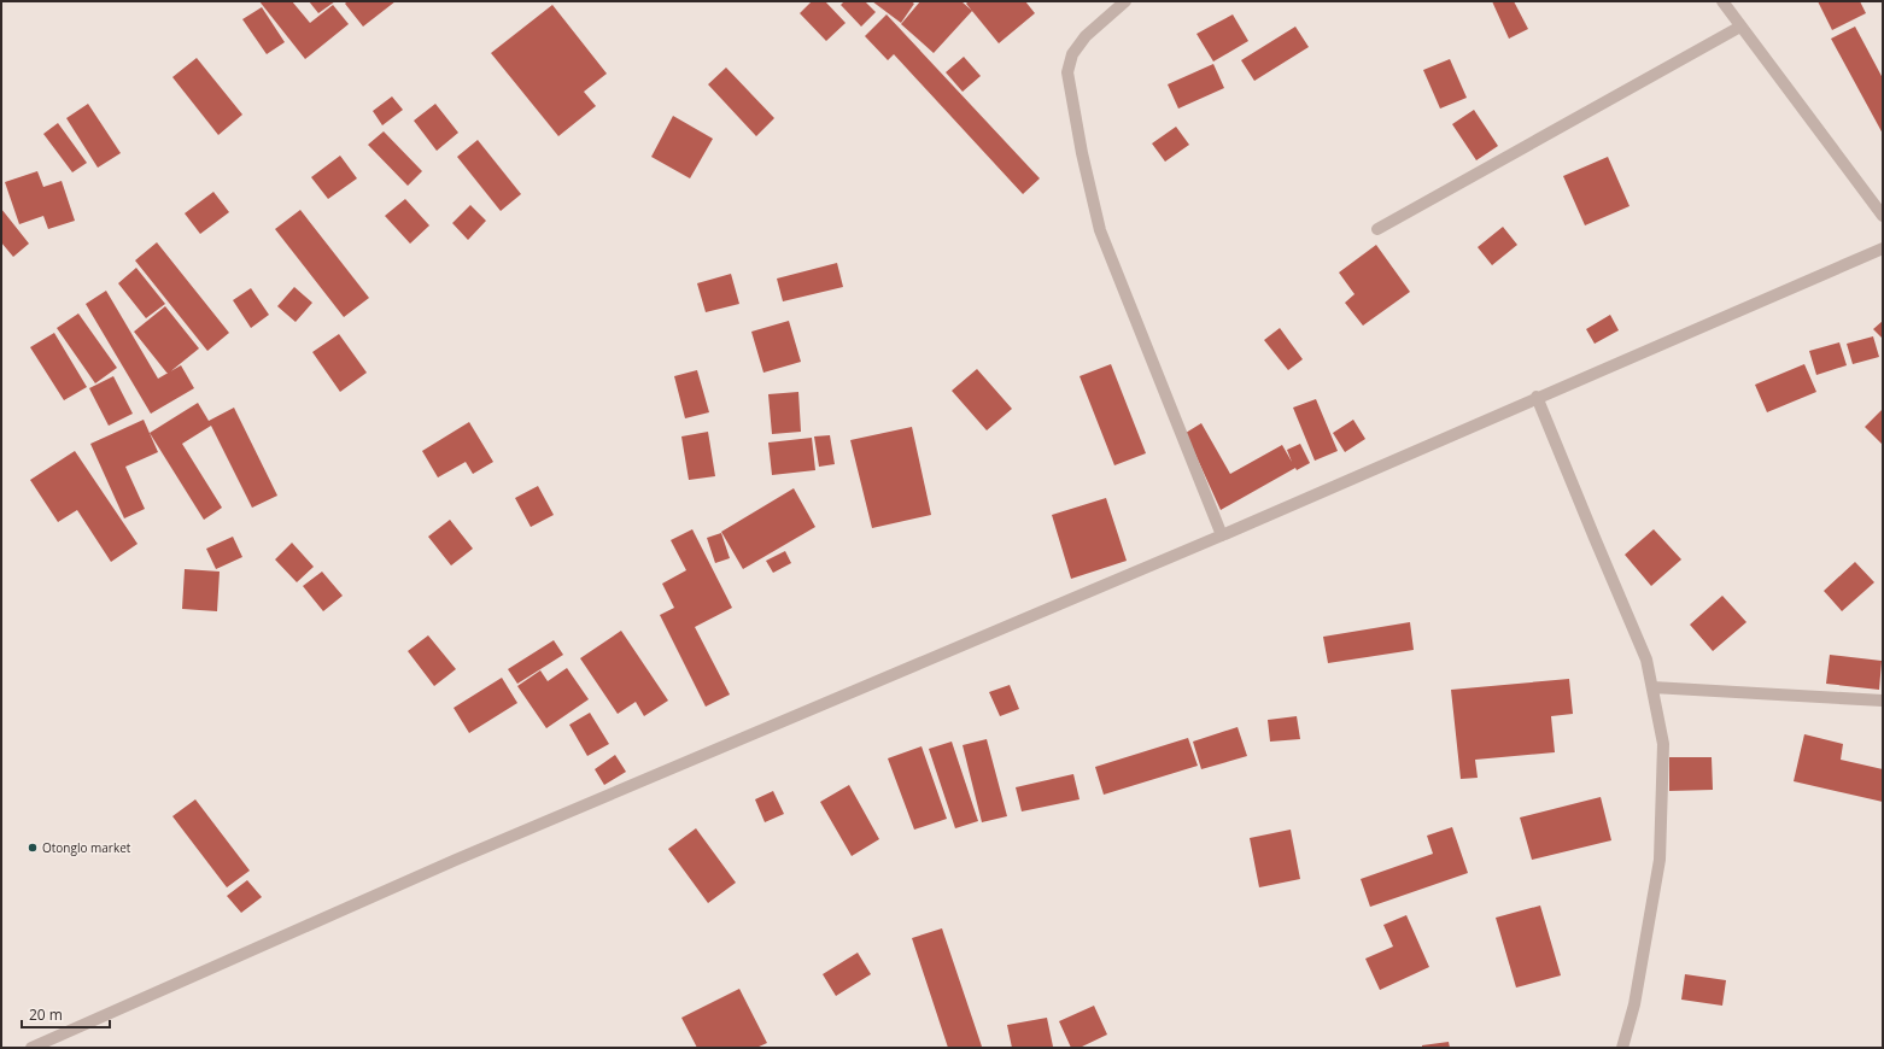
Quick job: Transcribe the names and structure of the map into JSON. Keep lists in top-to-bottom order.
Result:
{
  "places": ["Otonglo market"],
  "scale_bar": "20 m"
}
